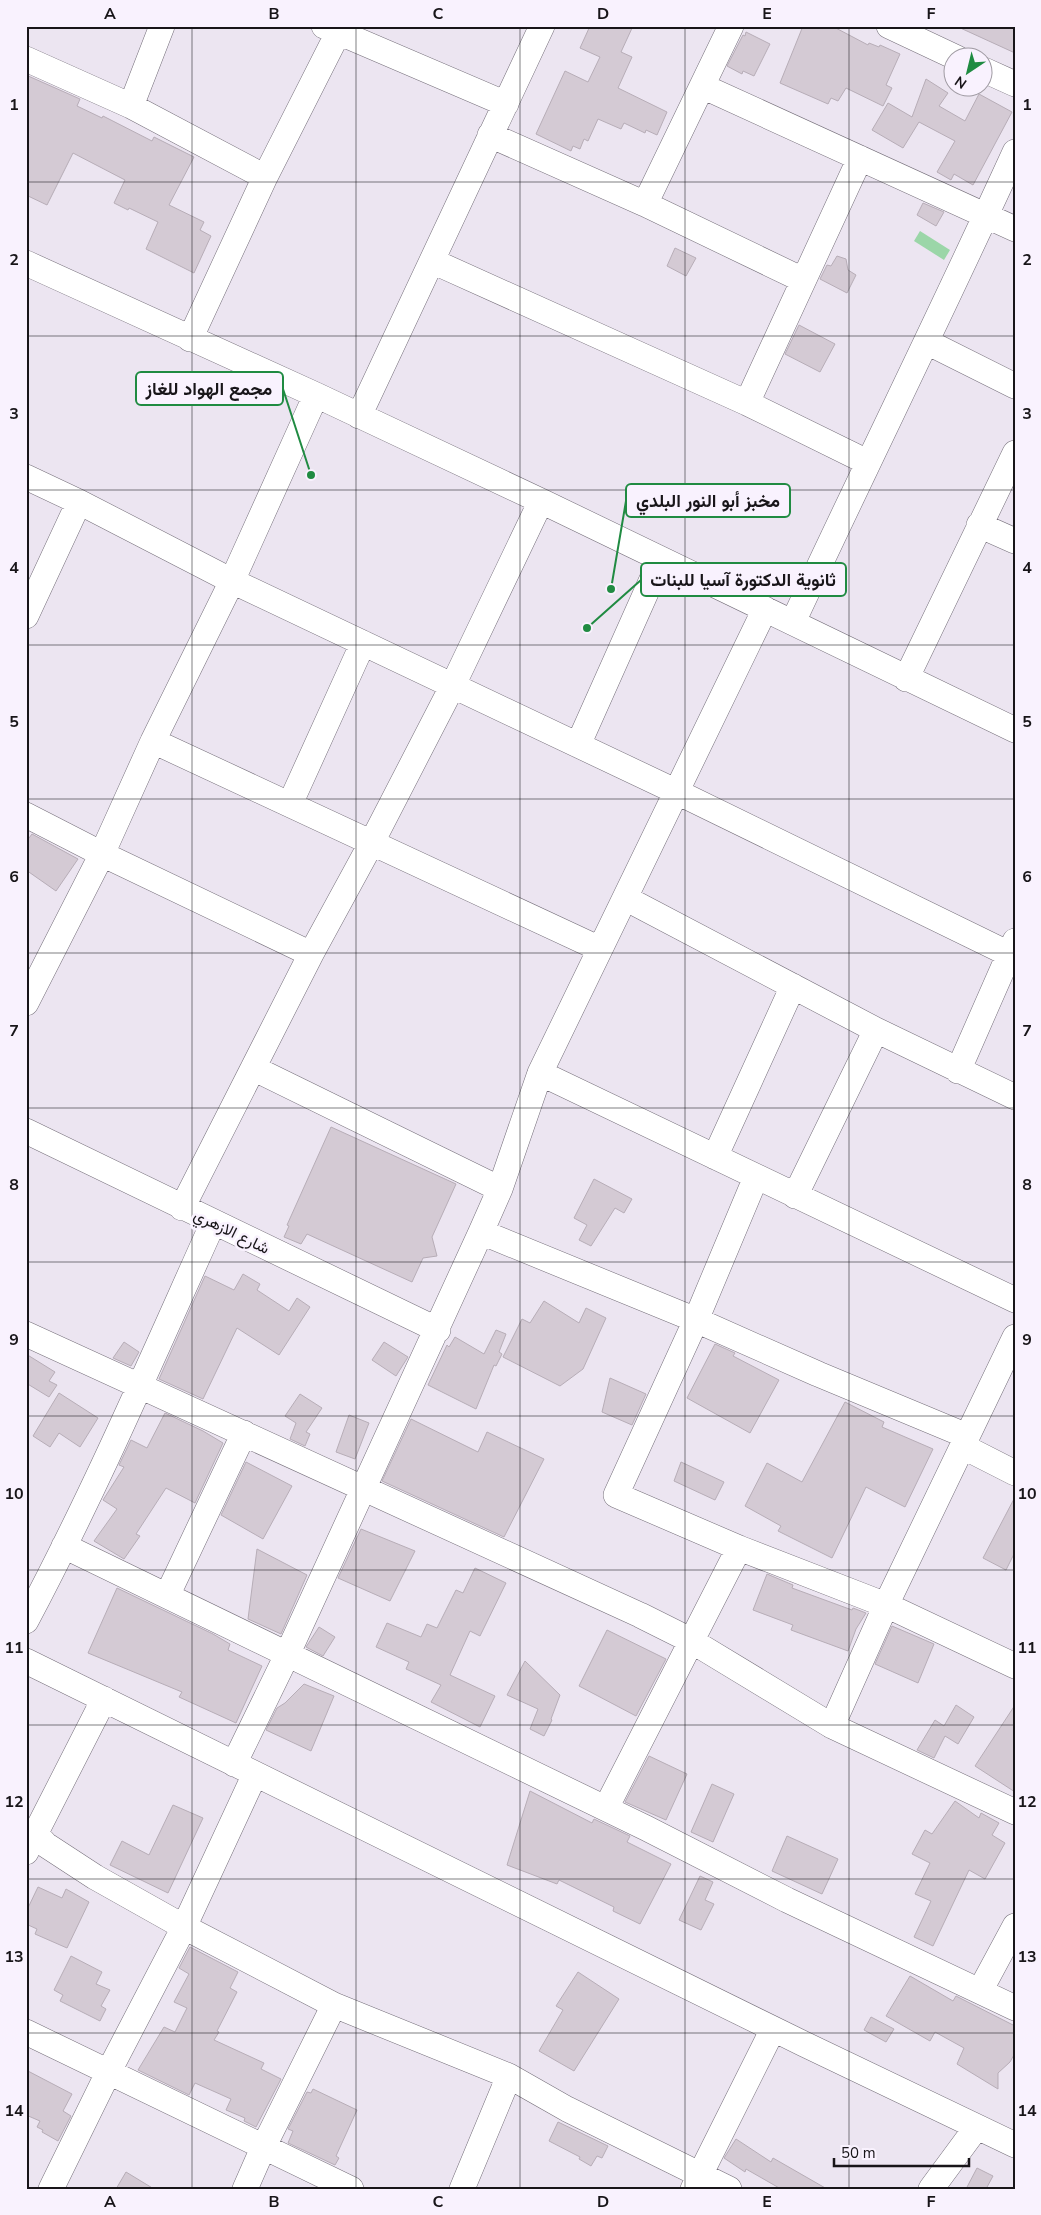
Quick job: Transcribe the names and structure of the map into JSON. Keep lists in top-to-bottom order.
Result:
{
  "streets": {
    "street": ["شارع الازهري"]
  },
  "places": ["مجمع الهواد للغاز", "مخبز أبو النور البلدي", "ثانوية الدكتورة آسيا للبنات"],
  "scale_bar": "50 m",
  "north": "bottom left",
  "grid": {
    "columns": [
      "A",
      "B",
      "C",
      "D",
      "E",
      "F"
    ],
    "rows": [
      "1",
      "2",
      "3",
      "4",
      "5",
      "6",
      "7",
      "8",
      "9",
      "10",
      "11",
      "12",
      "13",
      "14"
    ]
  }
}
